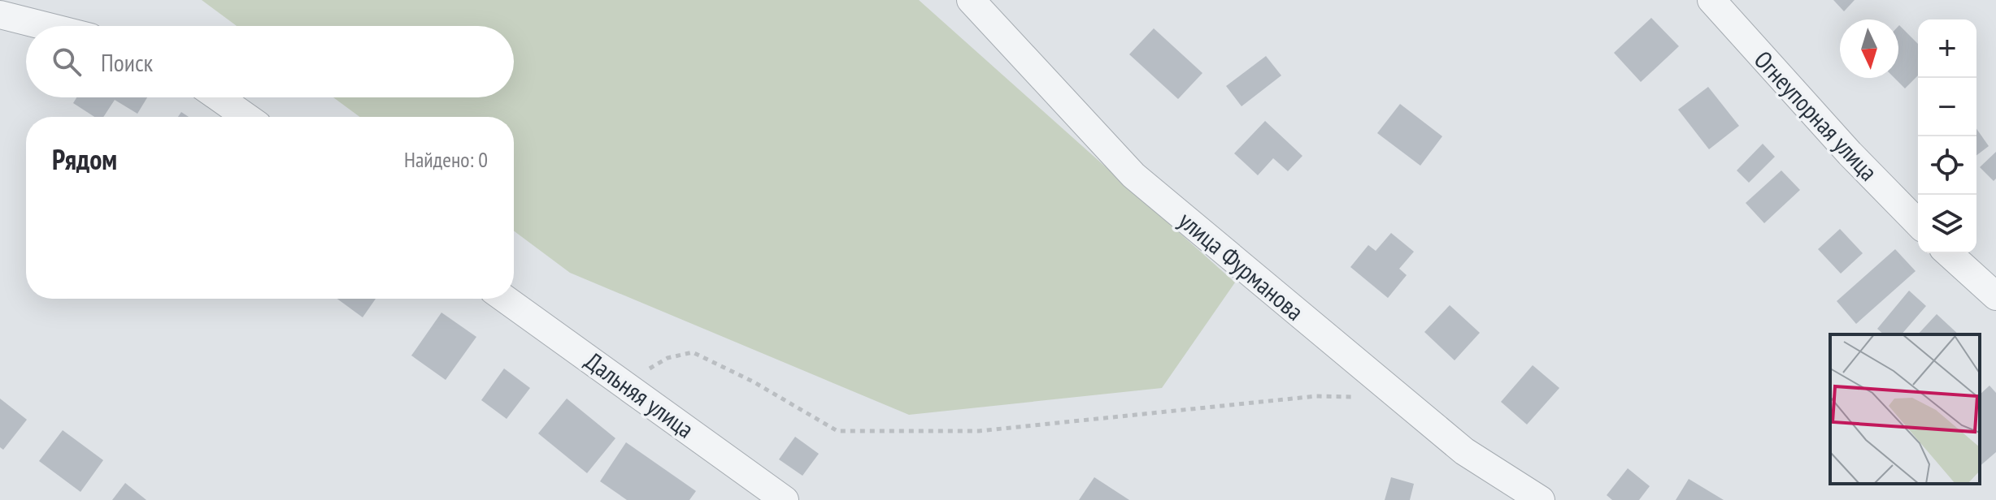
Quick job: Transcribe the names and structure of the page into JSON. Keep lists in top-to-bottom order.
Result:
{
  "streets": {
    "street": ["Огнеупорная улица", "улица Фурманова", "Дальняя улица"]
  },
  "north": "bottom",
  "page": {
    "map_buttons": ["+", "−"],
    "search": "Поиск",
    "heading": ["Рядом", "Найдено: 0"]
  }
}
